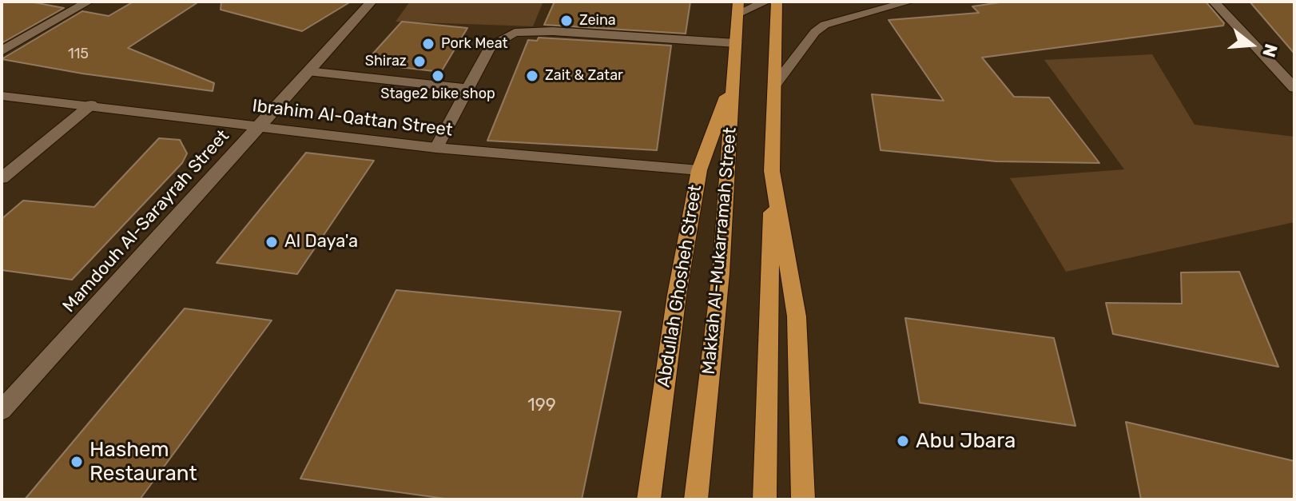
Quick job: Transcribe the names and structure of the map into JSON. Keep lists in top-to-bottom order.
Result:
{
  "streets": {
    "main road": ["Makkah Al-Mukarramah Street", "Abdullah Ghosheh Street"],
    "street": ["Ibrahim Al-Qattan Street", "Mamdouh Al-Sarayrah Street"]
  },
  "crossings": [
    ["Ibrahim Al-Qattan Street", "Mamdouh Al-Sarayrah Street"],
    ["Ibrahim Al-Qattan Street", "Abdullah Ghosheh Street"],
    ["Makkah Al-Mukarramah Street", "Abdullah Ghosheh Street"]
  ],
  "places": [
    "Zeina",
    "Pork Meat",
    "Shiraz",
    "Stage2 bike shop",
    "Zait & Zatar",
    "Al Daya'a",
    "Abu Jbara",
    "Hashem Restaurant"
  ],
  "house_numbers": ["115", "199"],
  "north": "right"
}
